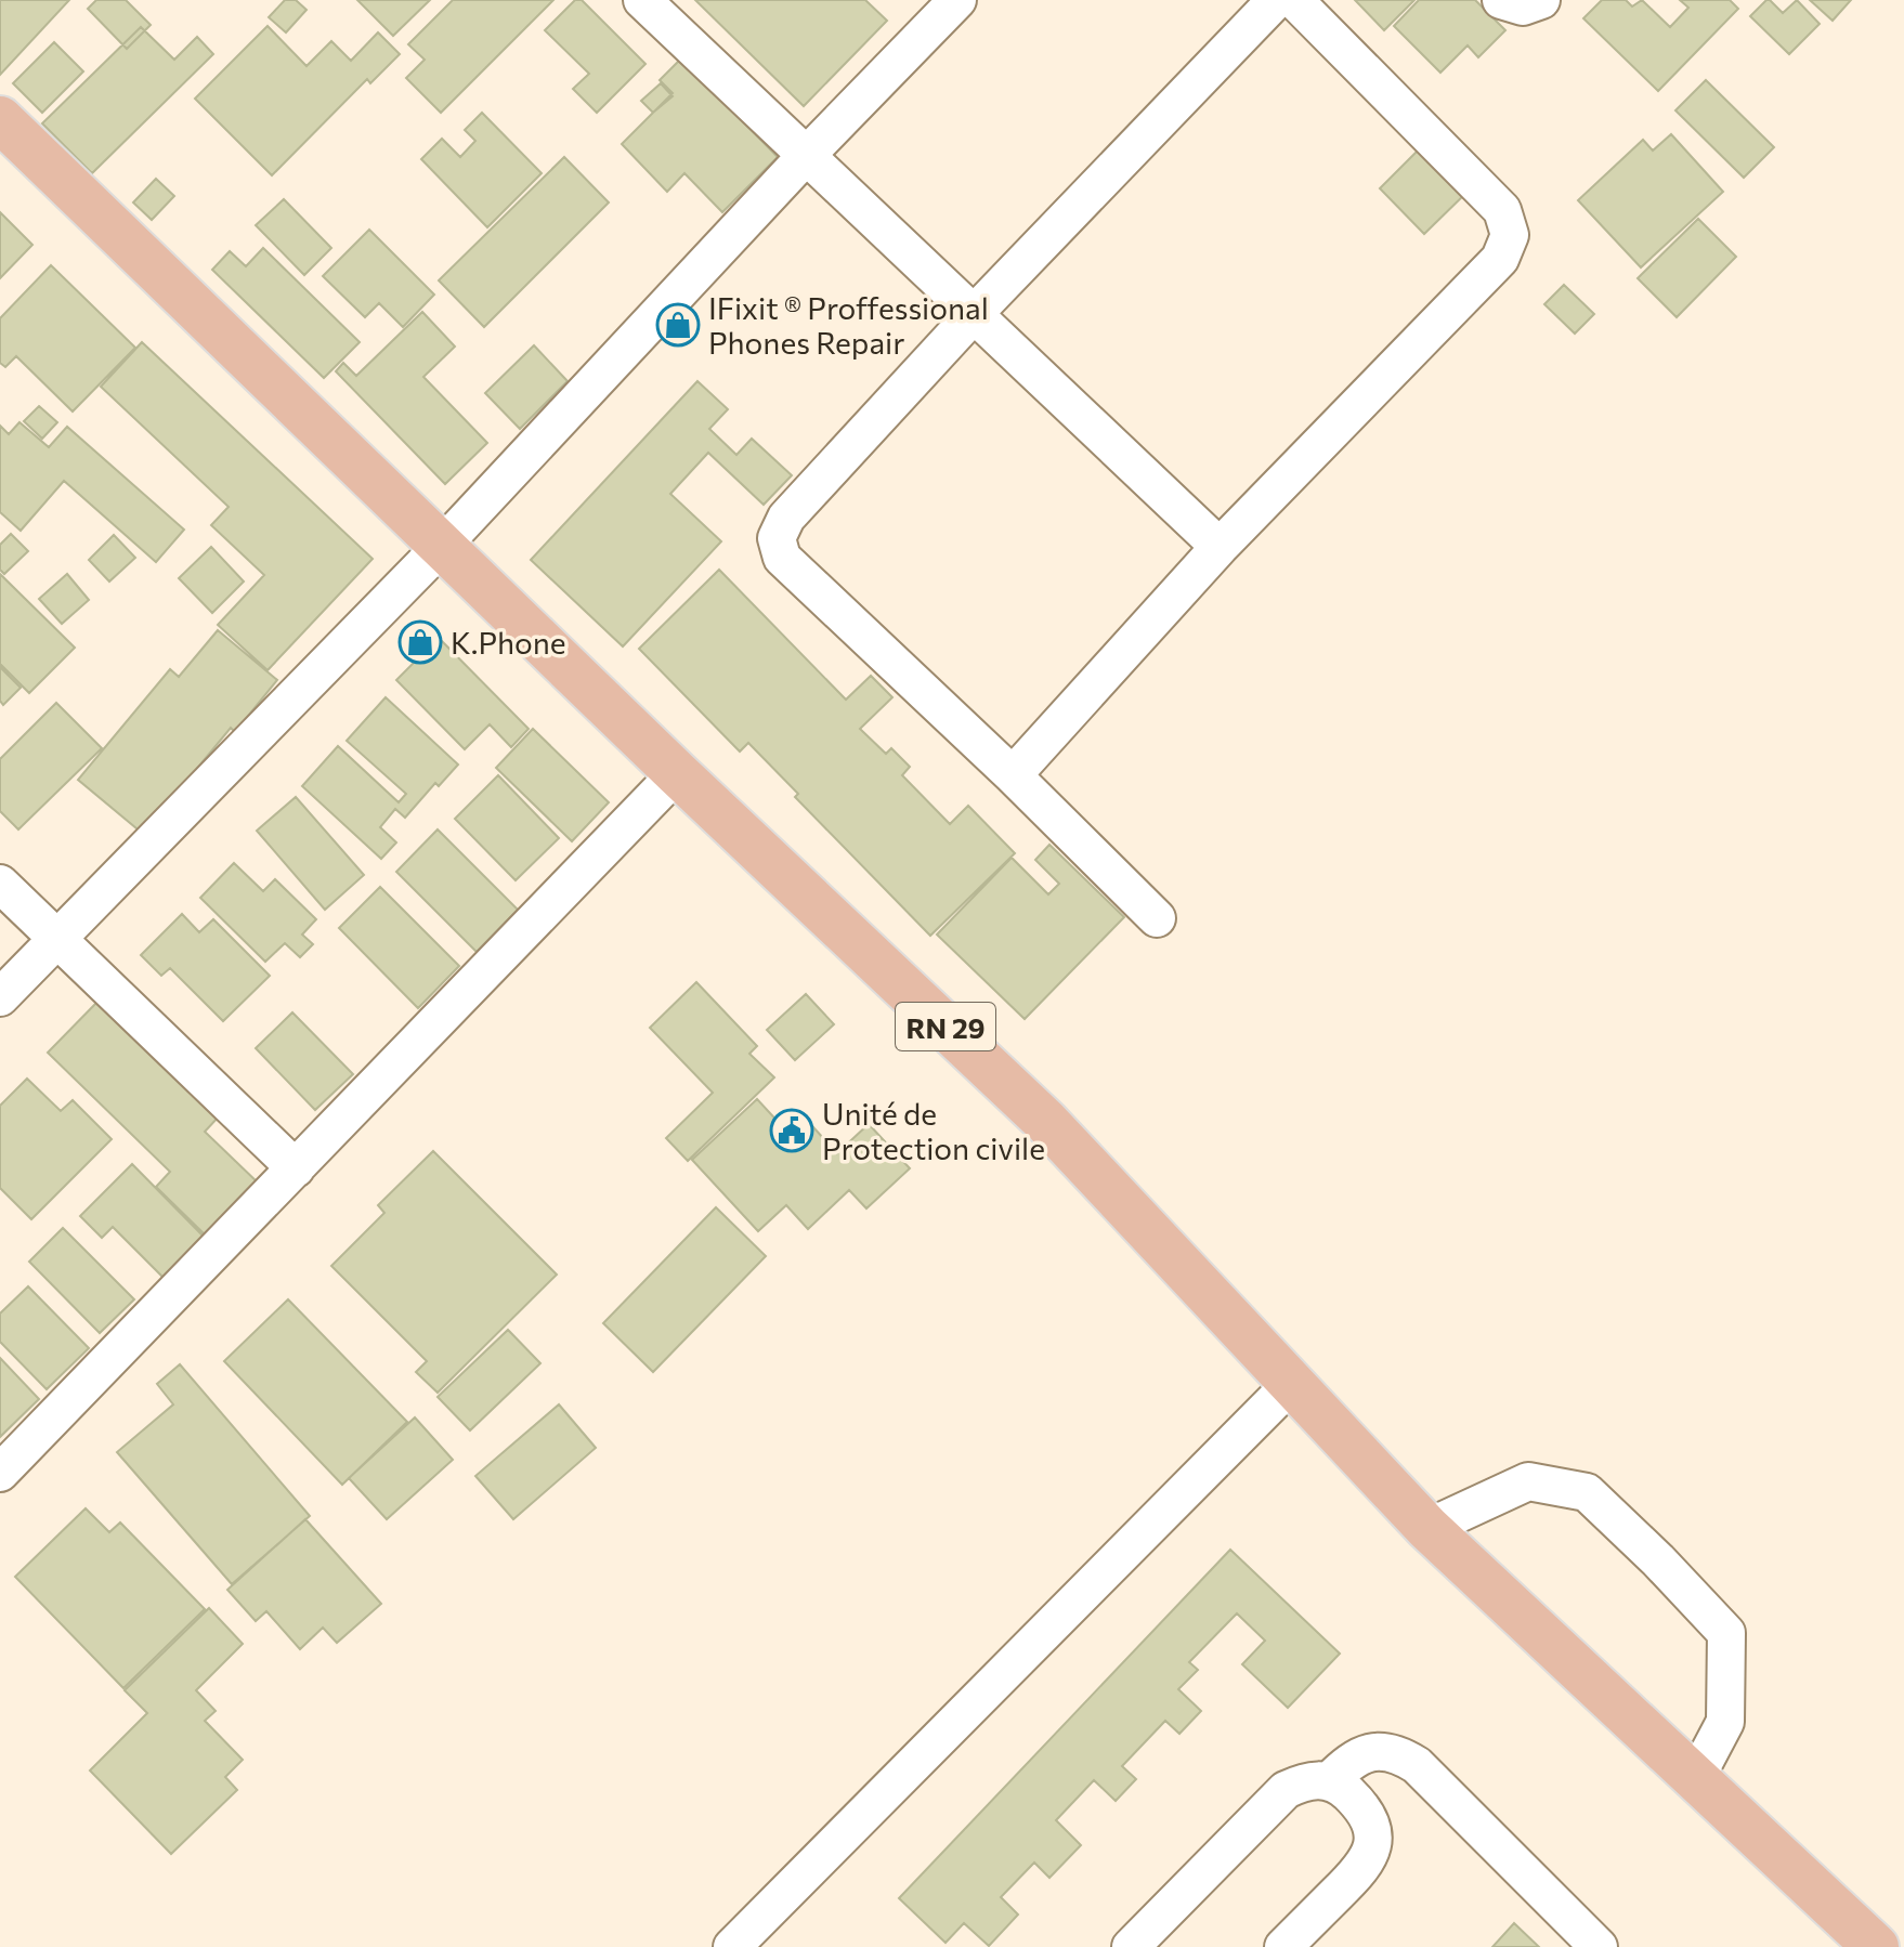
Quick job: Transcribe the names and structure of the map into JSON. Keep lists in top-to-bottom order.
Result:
{
  "streets": {
    "main road": ["RN 29"]
  },
  "places": {
    "shop": ["IFixit ® Proffessional Phones Repair", "K.Phone"],
    "public building": ["Unité de Protection civile"]
  }
}
